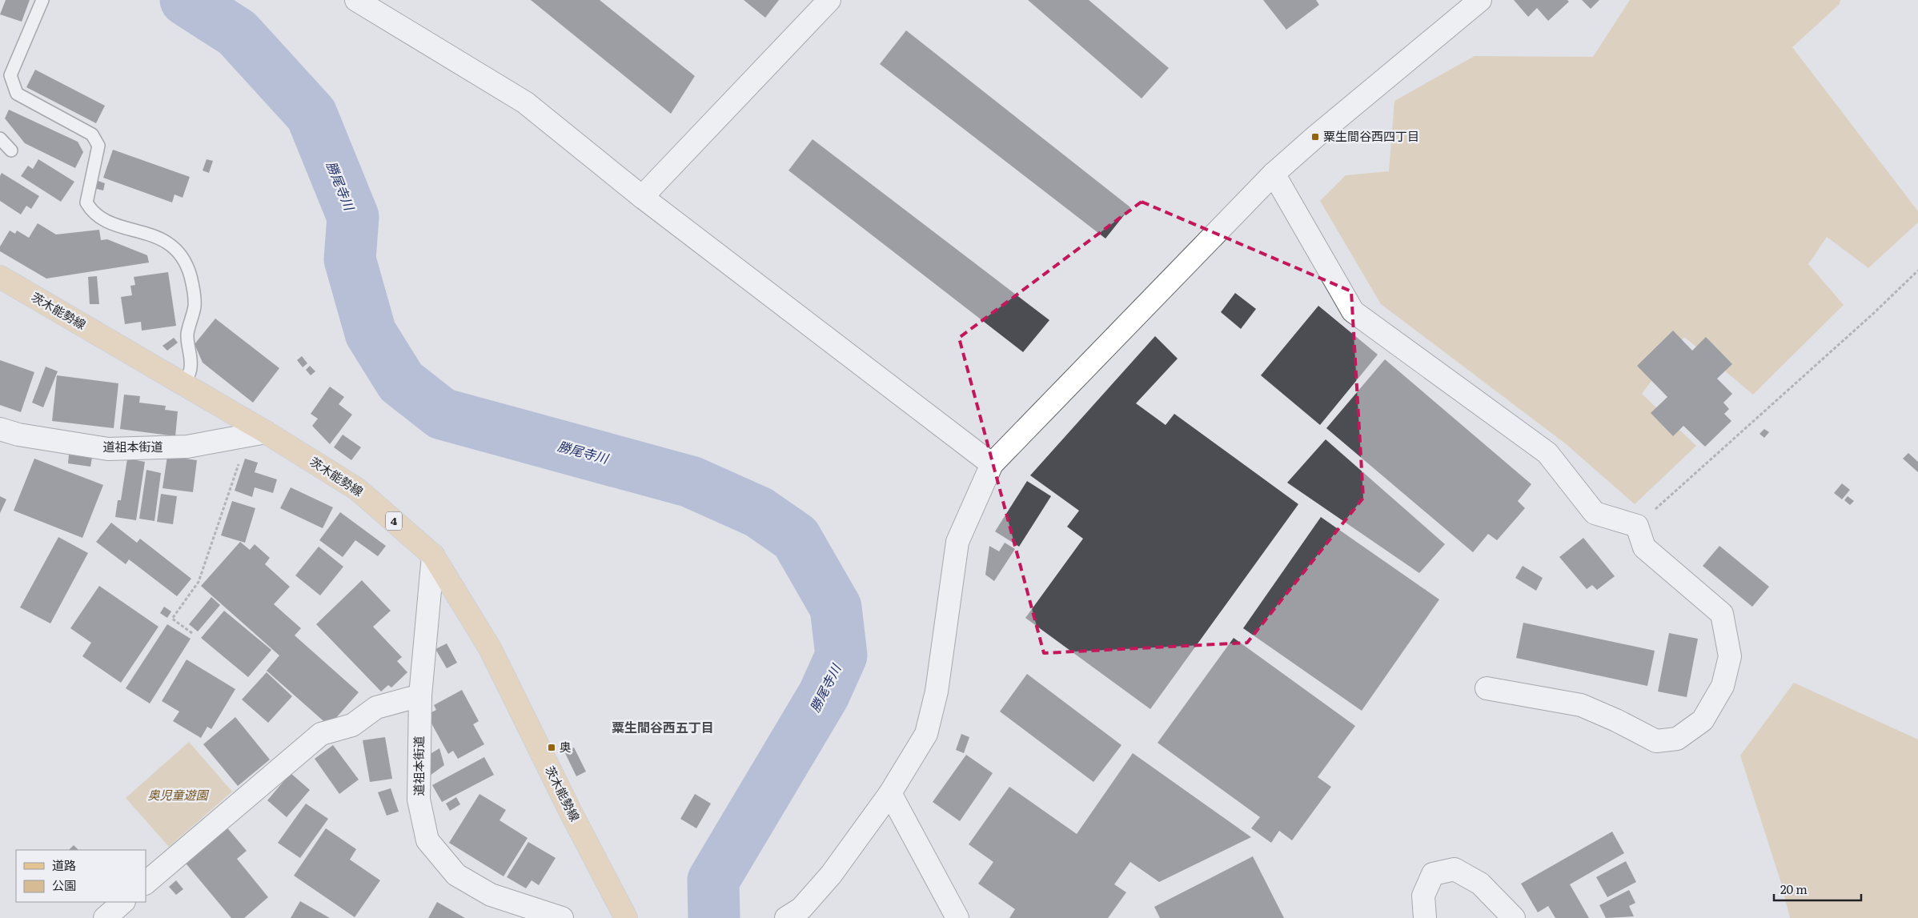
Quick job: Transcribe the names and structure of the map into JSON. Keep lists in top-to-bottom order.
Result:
{
  "streets": {
    "main road": ["茨木能勢線", "4"],
    "street": ["道祖本街道"]
  },
  "crossings": [
    ["茨木能勢線", "道祖本街道"]
  ],
  "districts": ["粟生間谷西五丁目"],
  "water": ["勝尾寺川"],
  "parks": ["奥児童遊園"],
  "places": {
    "transit": ["粟生間谷西四丁目", "奥"]
  },
  "legend": ["道路", "公園"],
  "scale_bar": "20 m"
}
